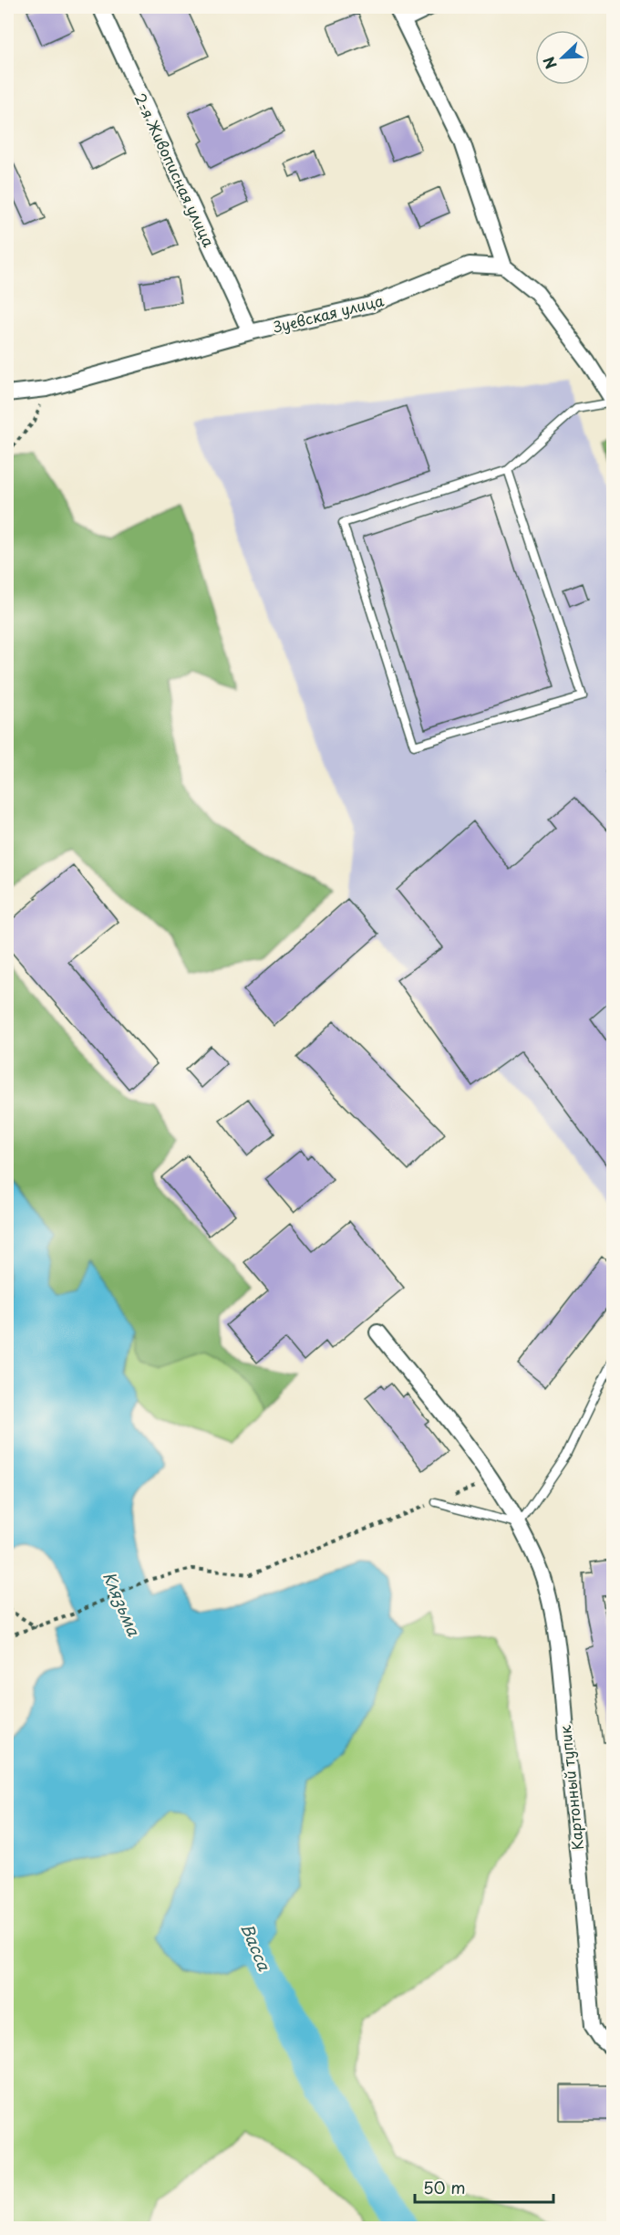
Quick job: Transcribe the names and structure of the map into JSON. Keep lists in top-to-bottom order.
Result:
{
  "streets": {
    "street": ["2-я Живописная улица", "Зуевская улица", "Картонный тупик"]
  },
  "crossings": [
    ["2-я Живописная улица", "Зуевская улица"]
  ],
  "water": ["Клязьма", "Васса"],
  "scale_bar": "50 m",
  "north": "bottom left"
}
